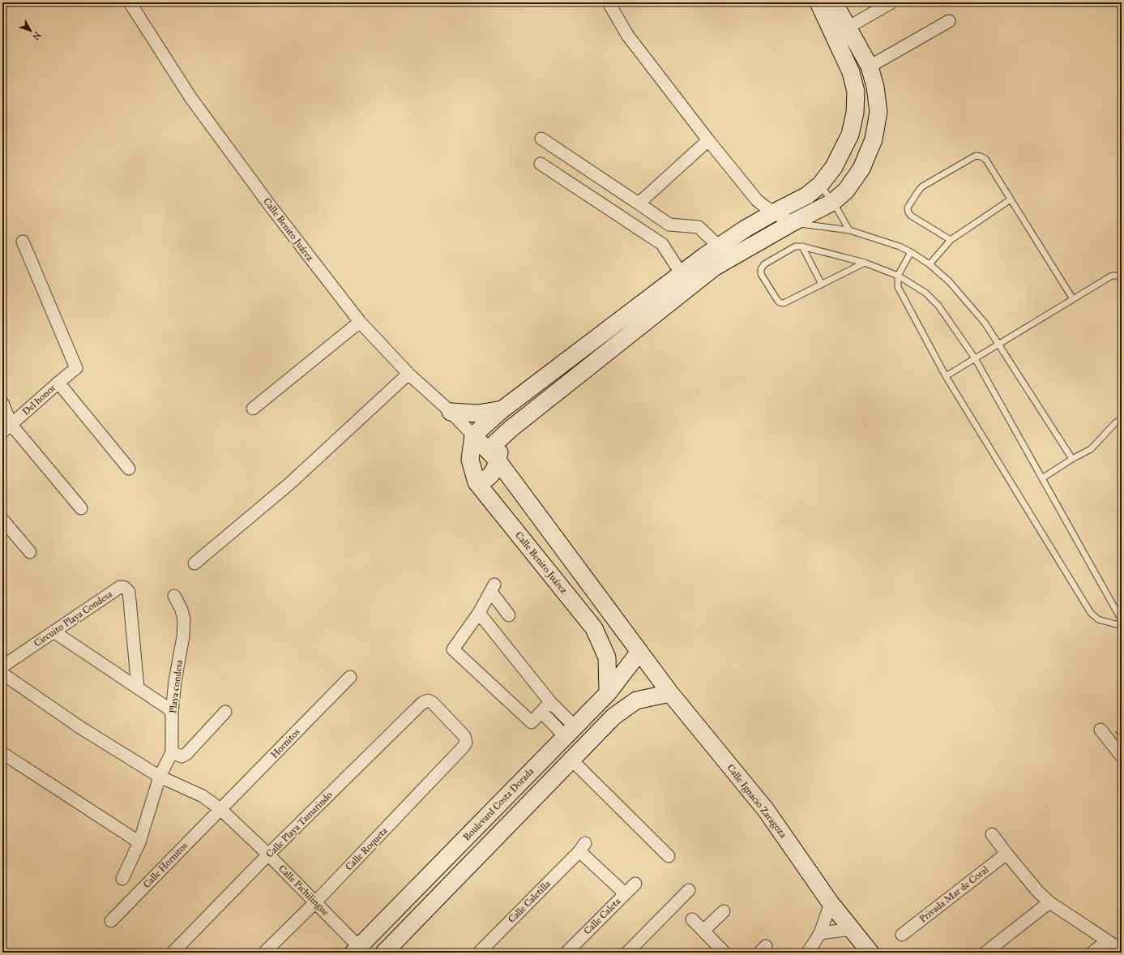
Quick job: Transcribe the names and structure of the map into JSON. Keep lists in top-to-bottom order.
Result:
{
  "streets": {
    "main road": ["Calle Benito Juárez", "Calle Ignacio Zaragoza", "Boulevard Costa Dorada"],
    "street": [
      "Del honor",
      "Circuito Playa Condesa",
      "Playa condesa",
      "Hornitos",
      "Calle Playa Tamarindo",
      "Calle Roqueta",
      "Calle Hornitos",
      "Calle Pichilingue",
      "Privada Mar de Coral",
      "Calle Caletilla",
      "Calle Caleta"
    ]
  },
  "crossings": [
    ["Calle Benito Juárez", "Calle Ignacio Zaragoza"],
    ["Calle Benito Juárez", "Boulevard Costa Dorada"],
    ["Playa condesa", "Calle Pichilingue"],
    ["Hornitos", "Calle Hornitos"],
    ["Hornitos", "Calle Pichilingue"],
    ["Calle Ignacio Zaragoza", "Boulevard Costa Dorada"],
    ["Boulevard Costa Dorada", "Calle Pichilingue"],
    ["Calle Playa Tamarindo", "Calle Roqueta"],
    ["Calle Playa Tamarindo", "Calle Pichilingue"],
    ["Calle Roqueta", "Calle Pichilingue"],
    ["Calle Hornitos", "Calle Pichilingue"],
    ["Calle Caletilla", "Calle Caleta"]
  ],
  "north": "bottom right"
}
